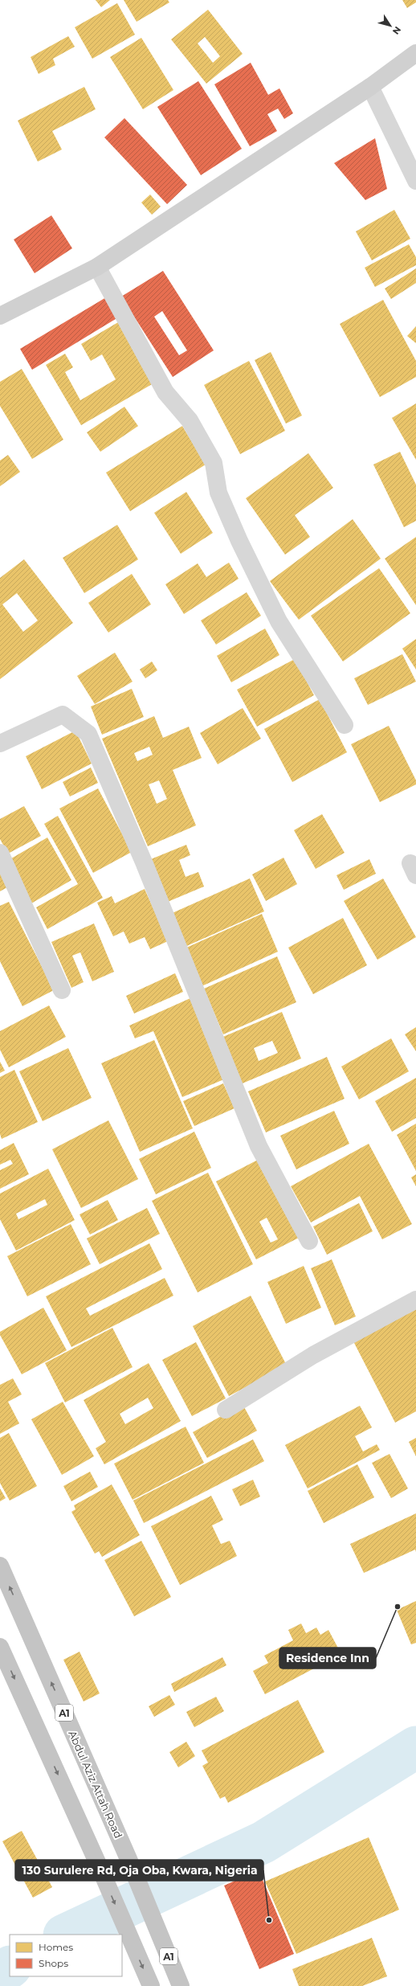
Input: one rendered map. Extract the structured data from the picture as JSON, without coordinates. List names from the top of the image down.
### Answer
{
  "streets": {
    "highway": ["A1", "Abdul Aziz Attah Road"]
  },
  "places": ["Residence Inn", "130 Surulere Rd, Oja Oba, Kwara, Nigeria"],
  "legend": ["Homes", "Shops"],
  "north": "bottom right"
}
